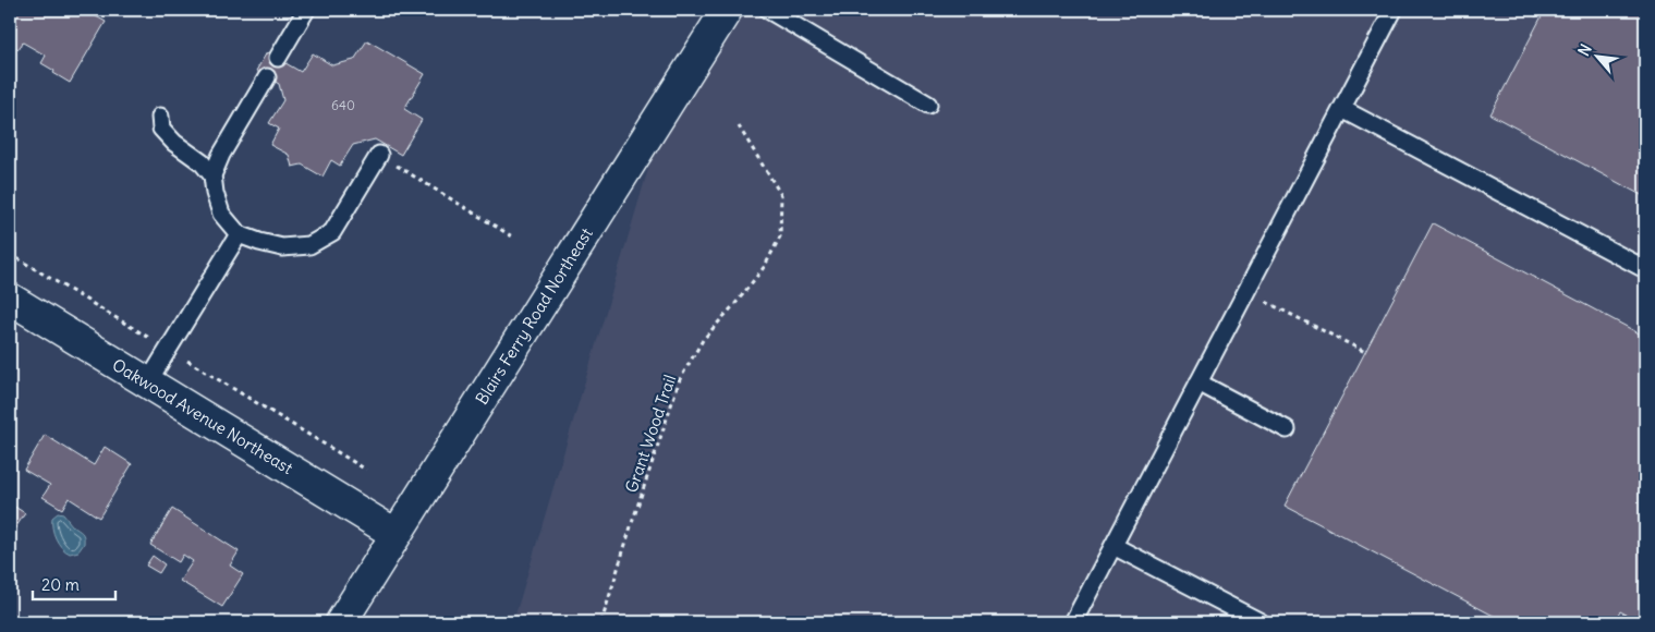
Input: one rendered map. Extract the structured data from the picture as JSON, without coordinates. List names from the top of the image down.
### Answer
{
  "streets": {
    "main road": ["Blairs Ferry Road Northeast", "Oakwood Avenue Northeast"],
    "path": ["Grant Wood Trail"]
  },
  "crossings": [
    ["Blairs Ferry Road Northeast", "Oakwood Avenue Northeast"]
  ],
  "house_numbers": ["640"],
  "scale_bar": "20 m",
  "north": "top left"
}
